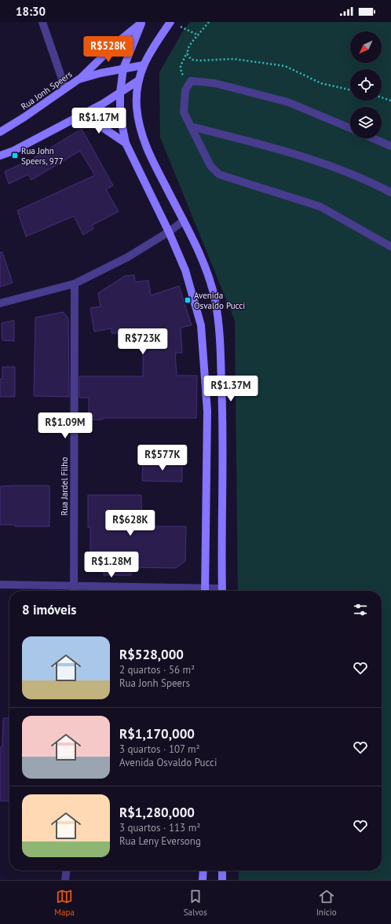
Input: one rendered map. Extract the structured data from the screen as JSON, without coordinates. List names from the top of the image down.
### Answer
{
  "streets": {
    "main road": ["Rua Jonh Speers"],
    "street": ["Rua Jardel Filho"]
  },
  "places": {
    "transit": ["Rua John Speers, 977", "Avenida Osvaldo Pucci"]
  },
  "north": "bottom left",
  "page": {
    "status": "18:30",
    "price": [
      "R$528K",
      "R$1.17M",
      "R$723K",
      "R$1.37M",
      "R$1.09M",
      "R$577K",
      "R$628K",
      "R$1.28M"
    ],
    "heading": "8 imóveis",
    "list": [
      {
        "name": "R$528,000",
        "note": "2 quartos · 56 m² · Rua Jonh Speers"
      },
      {
        "name": "R$1,170,000",
        "note": "3 quartos · 107 m² · Avenida Osvaldo Pucci"
      },
      {
        "name": "R$1,280,000",
        "note": "3 quartos · 113 m² · Rua Leny Eversong"
      }
    ],
    "tabs": ["Mapa", "Salvos", "Início"]
  }
}
